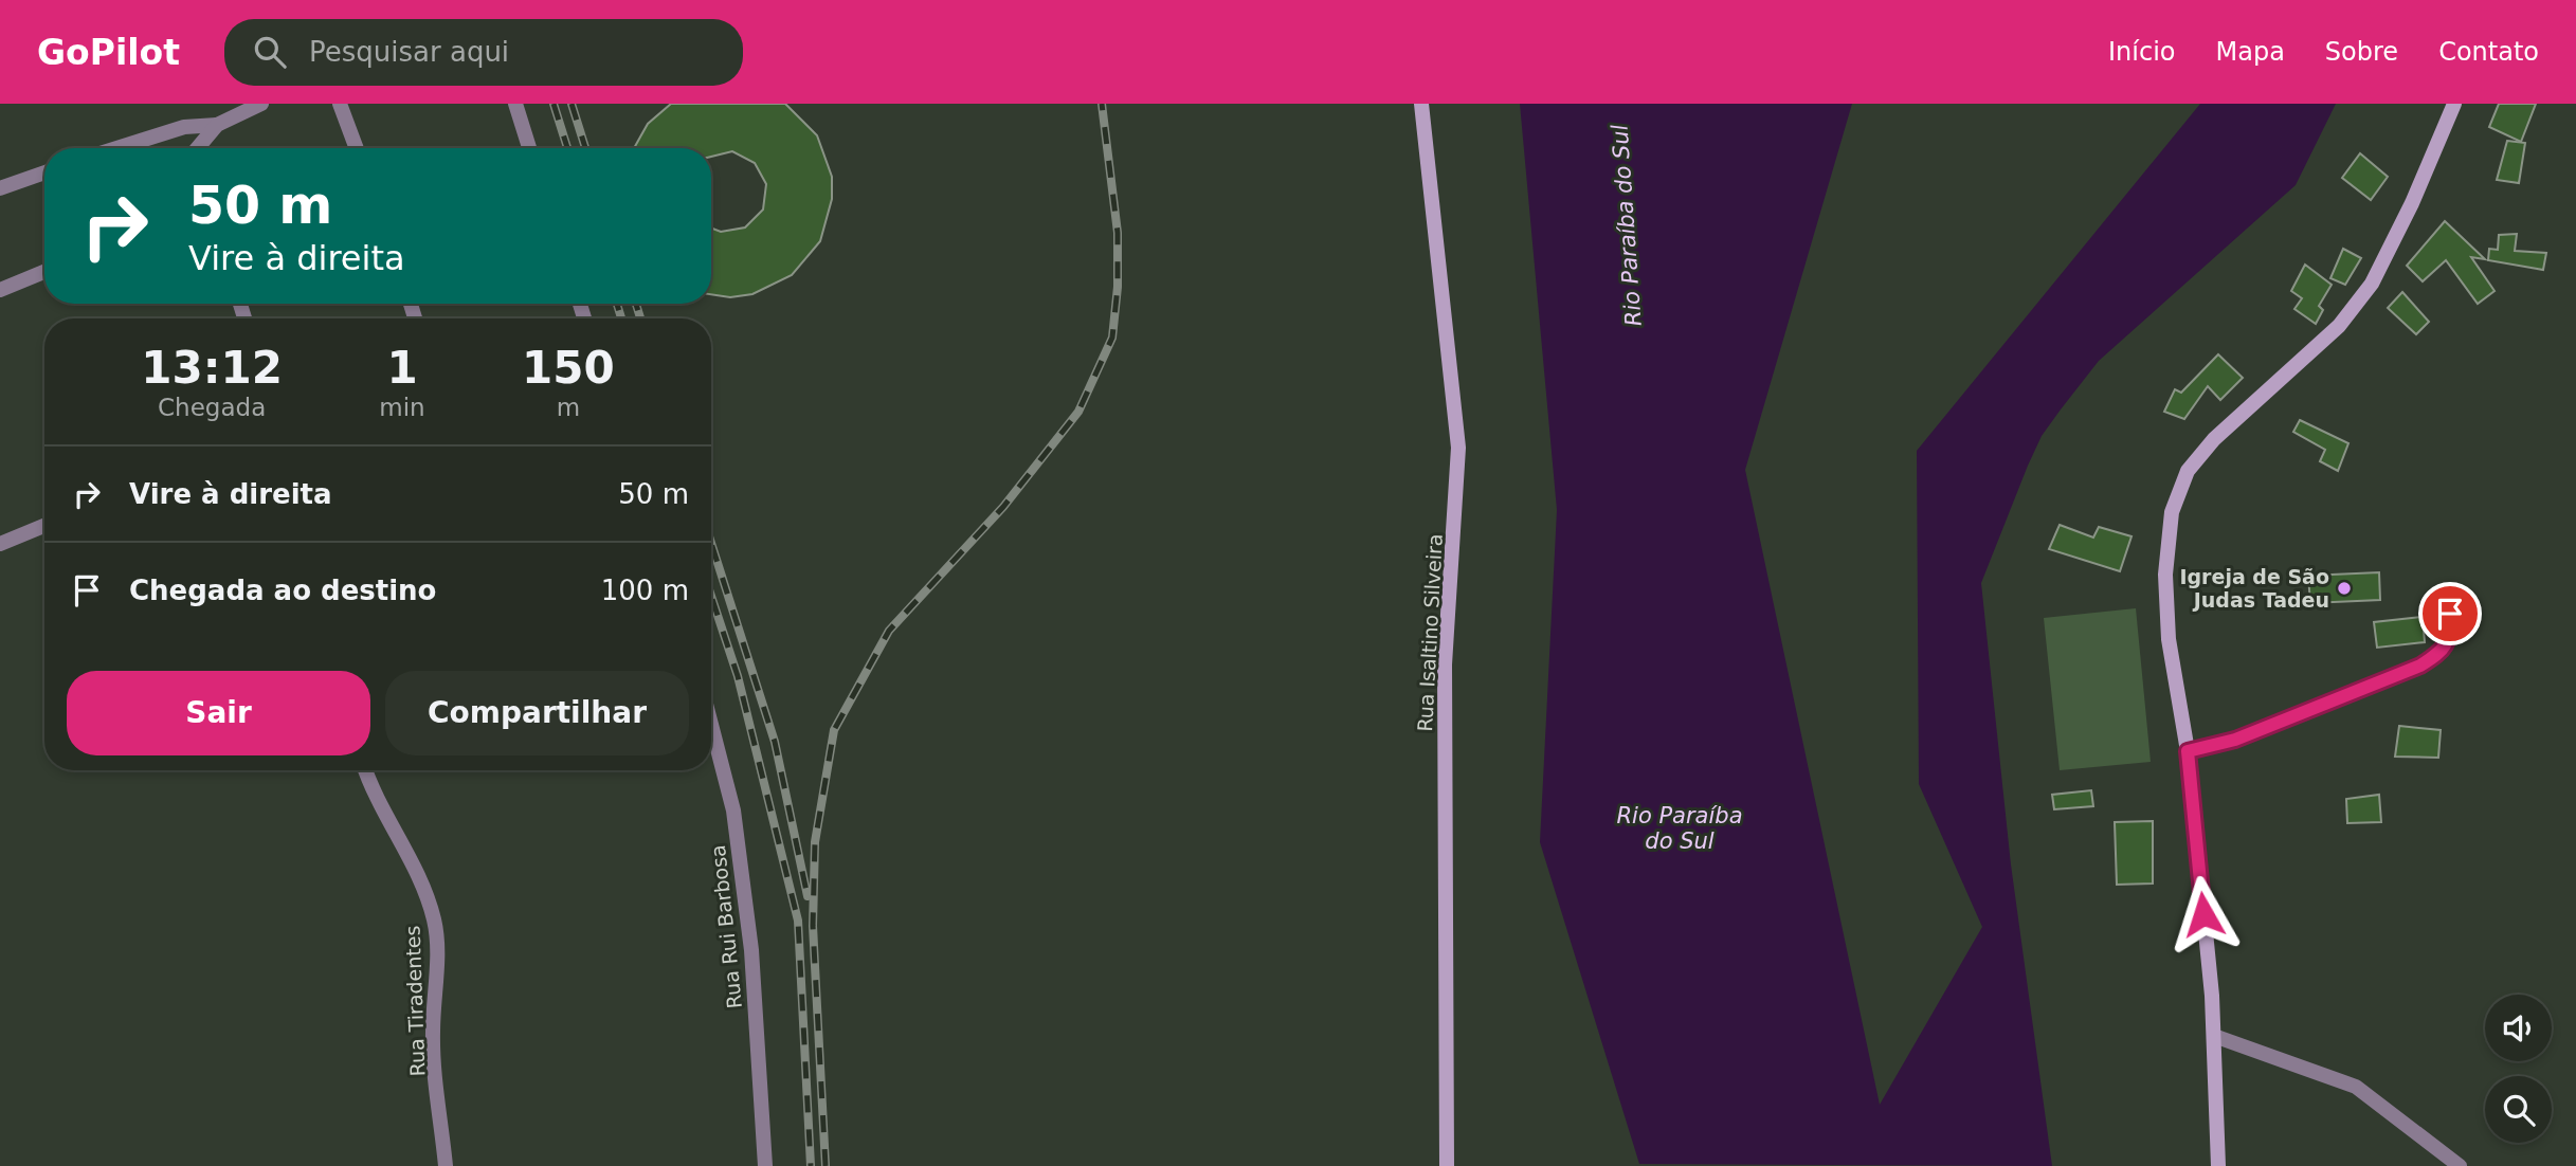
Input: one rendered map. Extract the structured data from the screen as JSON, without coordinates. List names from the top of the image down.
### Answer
{
  "streets": {
    "street": ["Rua Isaltino Silveira", "Rua Rui Barbosa", "Rua Tiradentes"]
  },
  "water": ["Rio Paraíba do Sul"],
  "places": ["Igreja de São Judas Tadeu"],
  "page": {
    "header": "GoPilot",
    "search": "Pesquisar aqui",
    "nav": [
      "Início",
      "Mapa",
      "Sobre",
      "Contato"
    ],
    "turn": ["50 m", "Vire à direita"],
    "eta": [
      "13:12",
      "Chegada",
      "1",
      "min",
      "150",
      "m"
    ],
    "list": [
      {
        "name": "Vire à direita",
        "value": "50 m"
      },
      {
        "name": "Chegada ao destino",
        "value": "100 m"
      }
    ],
    "buttons": ["Sair", "Compartilhar"]
  }
}
